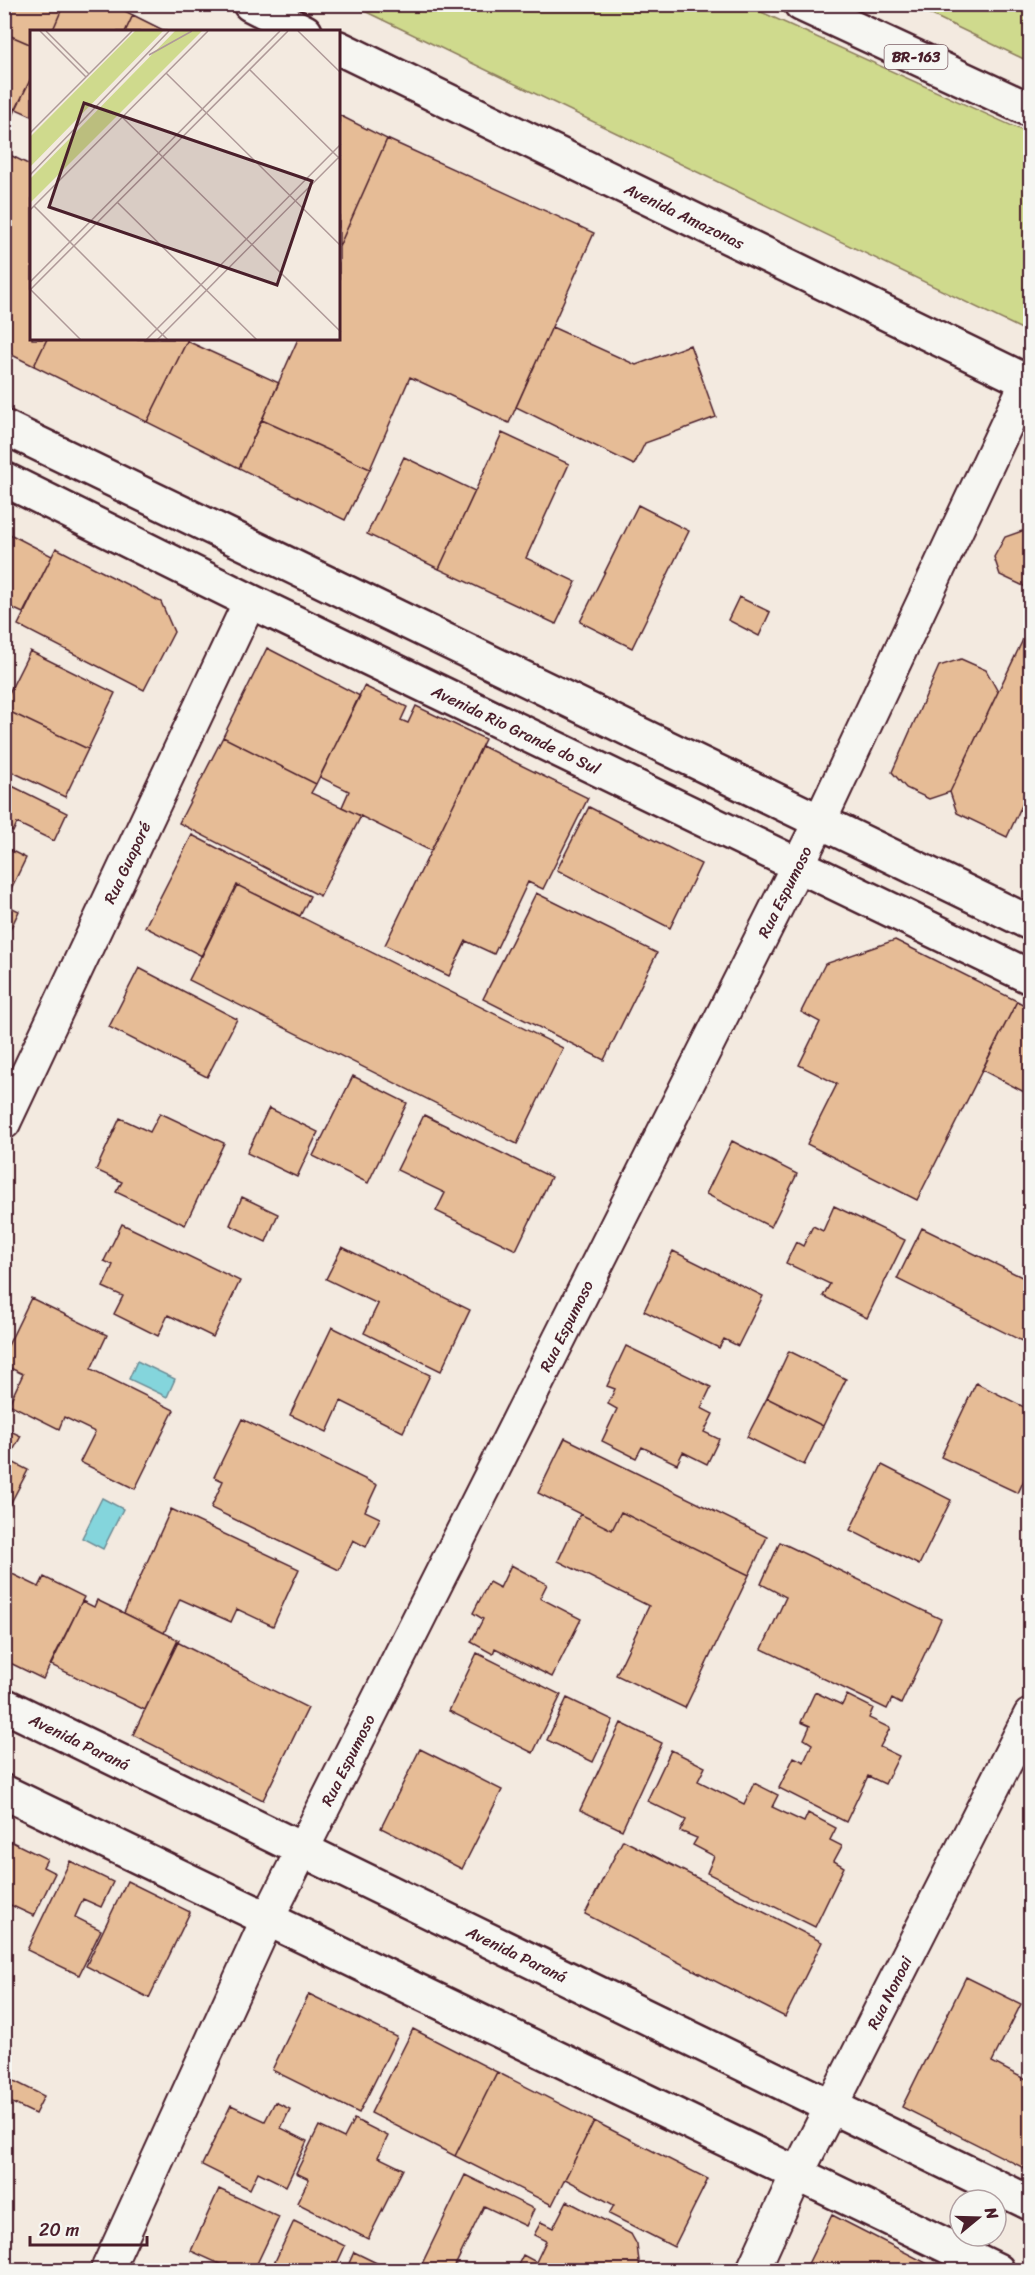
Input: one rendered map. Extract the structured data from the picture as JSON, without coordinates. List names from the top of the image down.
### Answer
{
  "streets": {
    "main road": [
      "BR-163",
      "Avenida Amazonas",
      "Avenida Rio Grande do Sul",
      "Avenida Paraná"
    ],
    "street": ["Rua Guaporé", "Rua Espumoso", "Rua Nonoai"]
  },
  "crossings": [
    ["Avenida Amazonas", "Rua Espumoso"],
    ["Avenida Rio Grande do Sul", "Rua Guaporé"],
    ["Avenida Rio Grande do Sul", "Rua Espumoso"],
    ["Rua Espumoso", "Avenida Paraná"],
    ["Avenida Paraná", "Rua Nonoai"]
  ],
  "scale_bar": "20 m",
  "north": "right"
}
